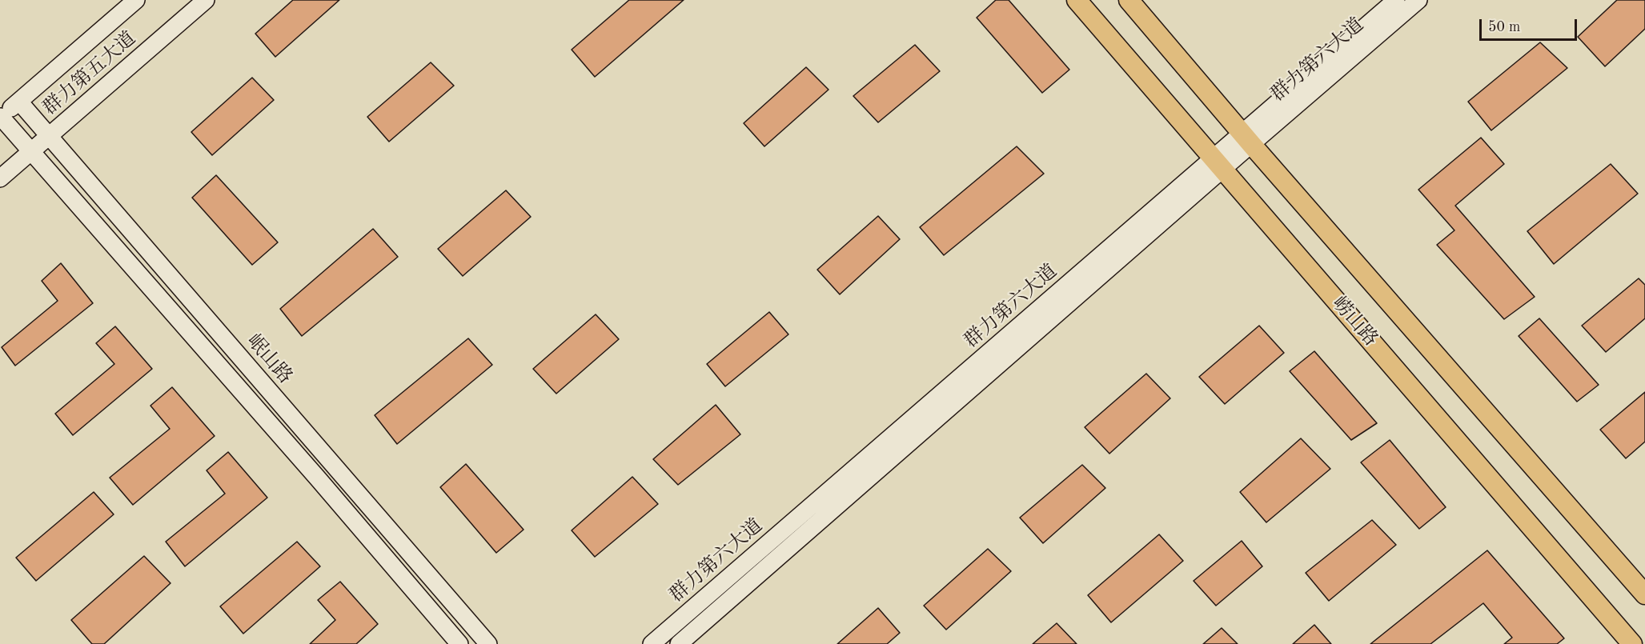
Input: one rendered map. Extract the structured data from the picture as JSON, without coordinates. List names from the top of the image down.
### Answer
{
  "streets": {
    "main road": [
      "群力第六大道",
      "群力第五大道",
      "崂山路",
      "岷山路"
    ]
  },
  "crossings": [
    ["群力第六大道", "崂山路"],
    ["群力第五大道", "岷山路"]
  ],
  "scale_bar": "50 m"
}
